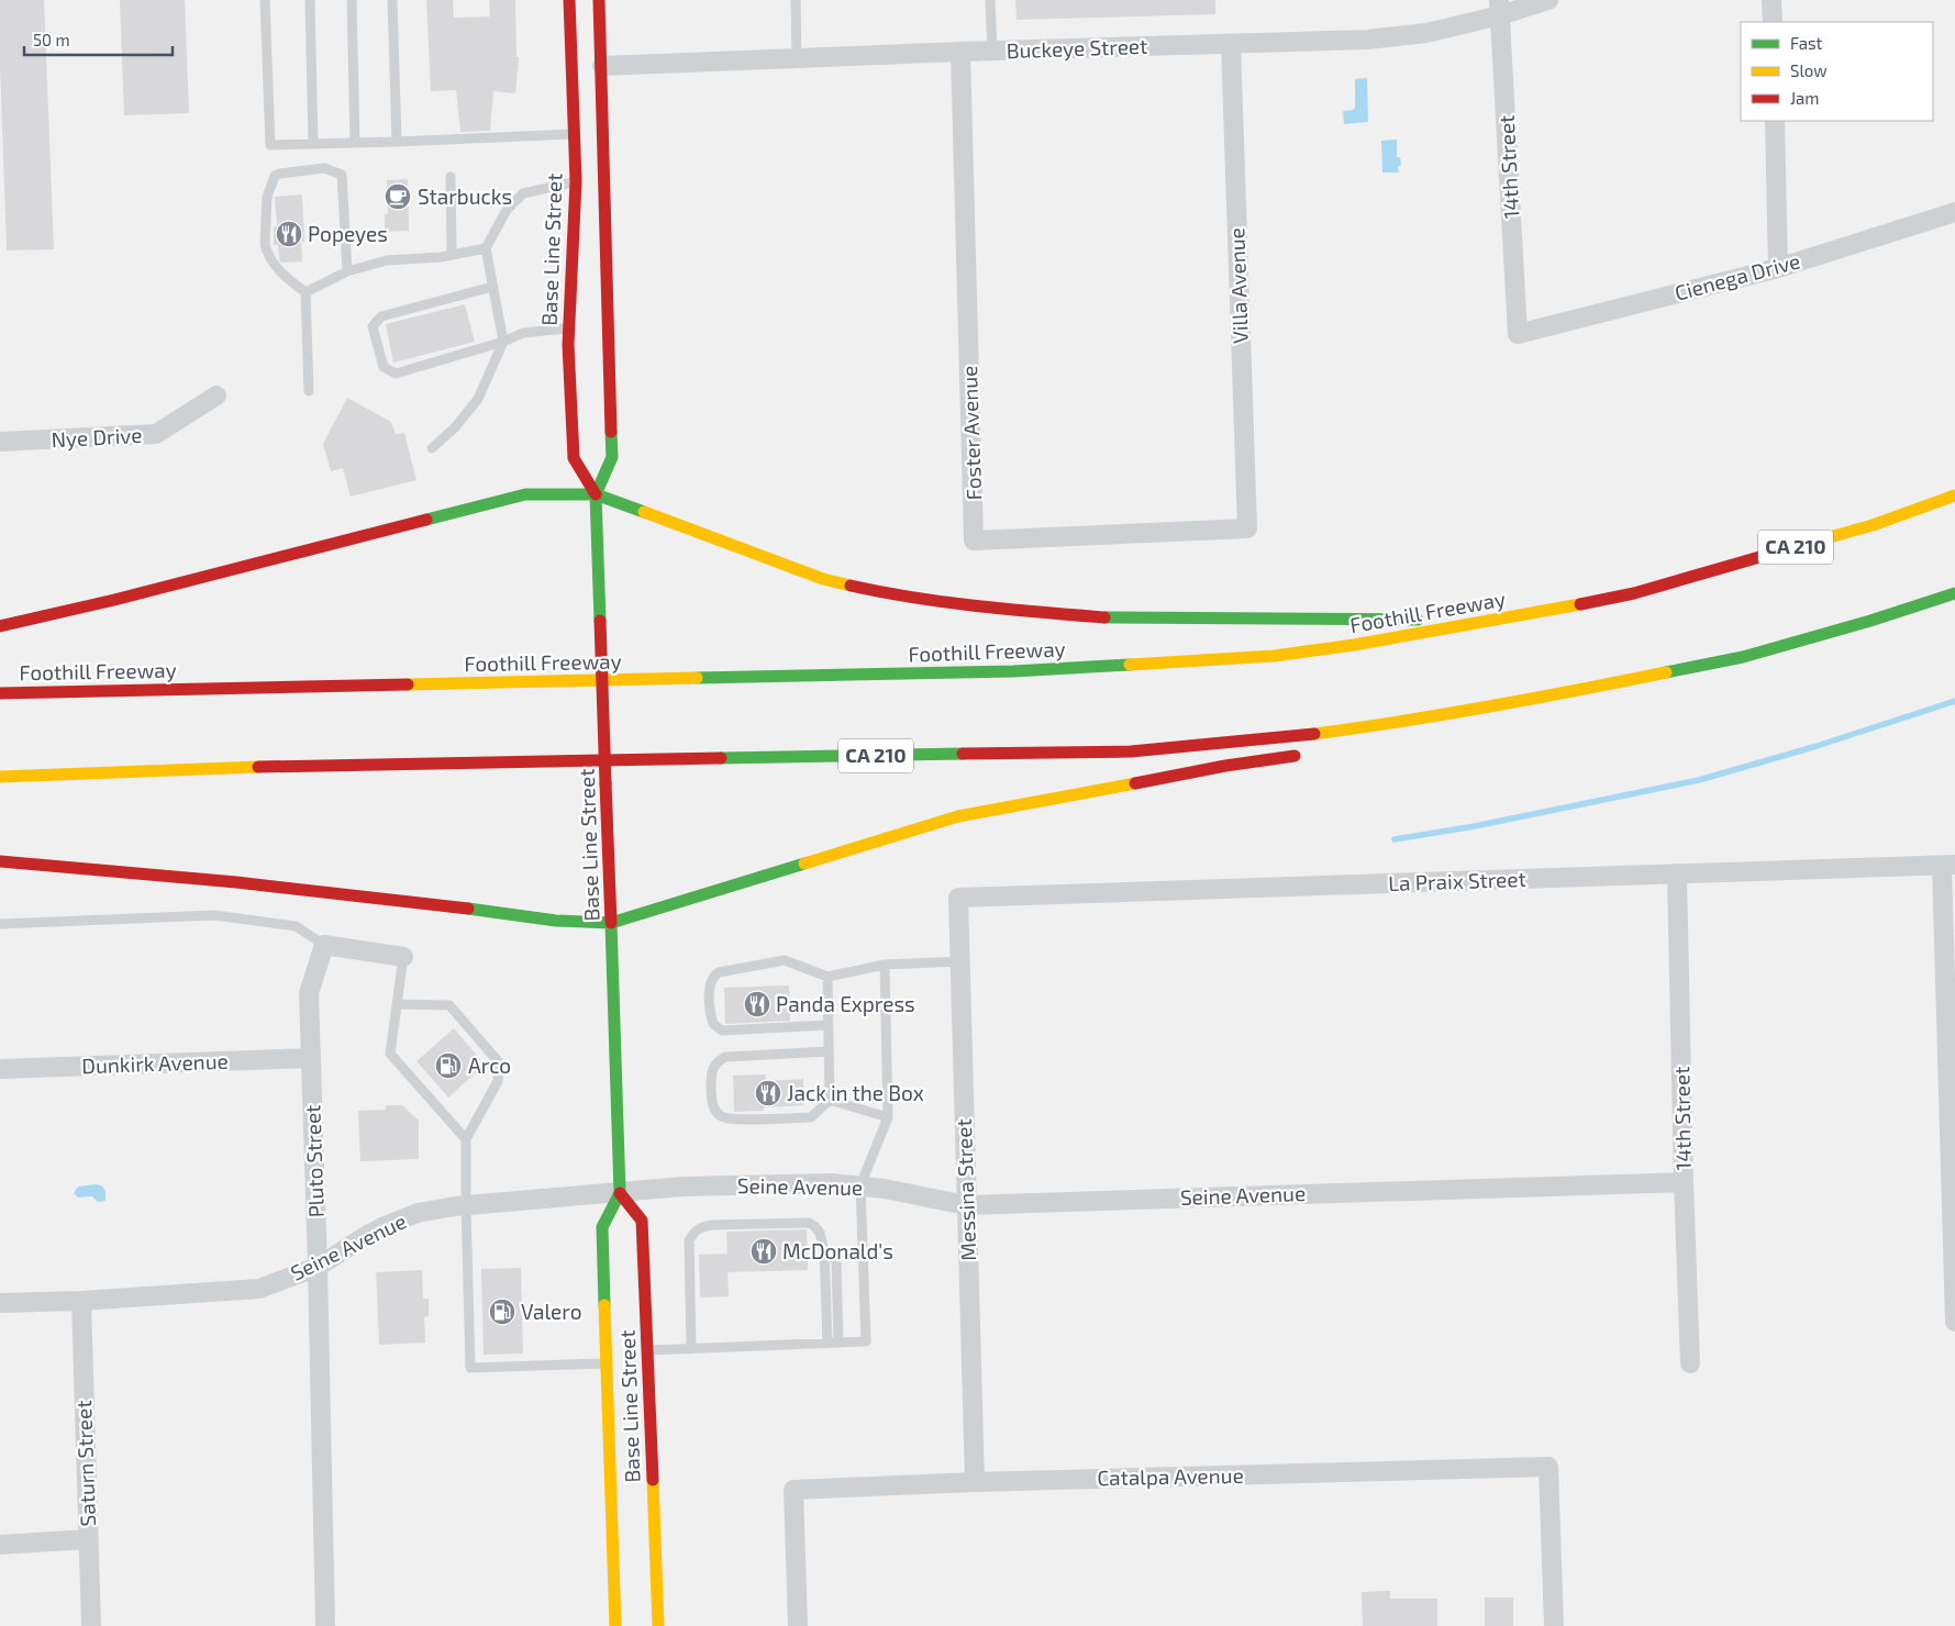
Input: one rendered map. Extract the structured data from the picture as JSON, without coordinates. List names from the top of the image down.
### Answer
{
  "streets": {
    "main road": ["Base Line Street", "CA 210", "Foothill Freeway"],
    "street": [
      "Buckeye Street",
      "14th Street",
      "Cienega Drive",
      "Villa Avenue",
      "Foster Avenue",
      "Nye Drive",
      "La Praix Street",
      "Dunkirk Avenue",
      "Pluto Street",
      "Seine Avenue",
      "Messina Street",
      "Saturn Street",
      "Catalpa Avenue"
    ]
  },
  "crossings": [
    ["Buckeye Street", "14th Street"],
    ["Buckeye Street", "Base Line Street"],
    ["Buckeye Street", "Villa Avenue"],
    ["Buckeye Street", "Foster Avenue"],
    ["14th Street", "Cienega Drive"],
    ["14th Street", "La Praix Street"],
    ["14th Street", "Seine Avenue"],
    ["Base Line Street", "Seine Avenue"],
    ["Villa Avenue", "Foster Avenue"],
    ["La Praix Street", "Messina Street"],
    ["Dunkirk Avenue", "Pluto Street"],
    ["Pluto Street", "Seine Avenue"],
    ["Seine Avenue", "Messina Street"],
    ["Seine Avenue", "Saturn Street"],
    ["Messina Street", "Catalpa Avenue"]
  ],
  "places": {
    "cafe": ["Starbucks"],
    "restaurant": [
      "Popeyes",
      "Panda Express",
      "Jack in the Box",
      "McDonald's"
    ],
    "fuel station": ["Arco", "Valero"]
  },
  "legend": ["Fast", "Slow", "Jam"],
  "scale_bar": "50 m"
}
